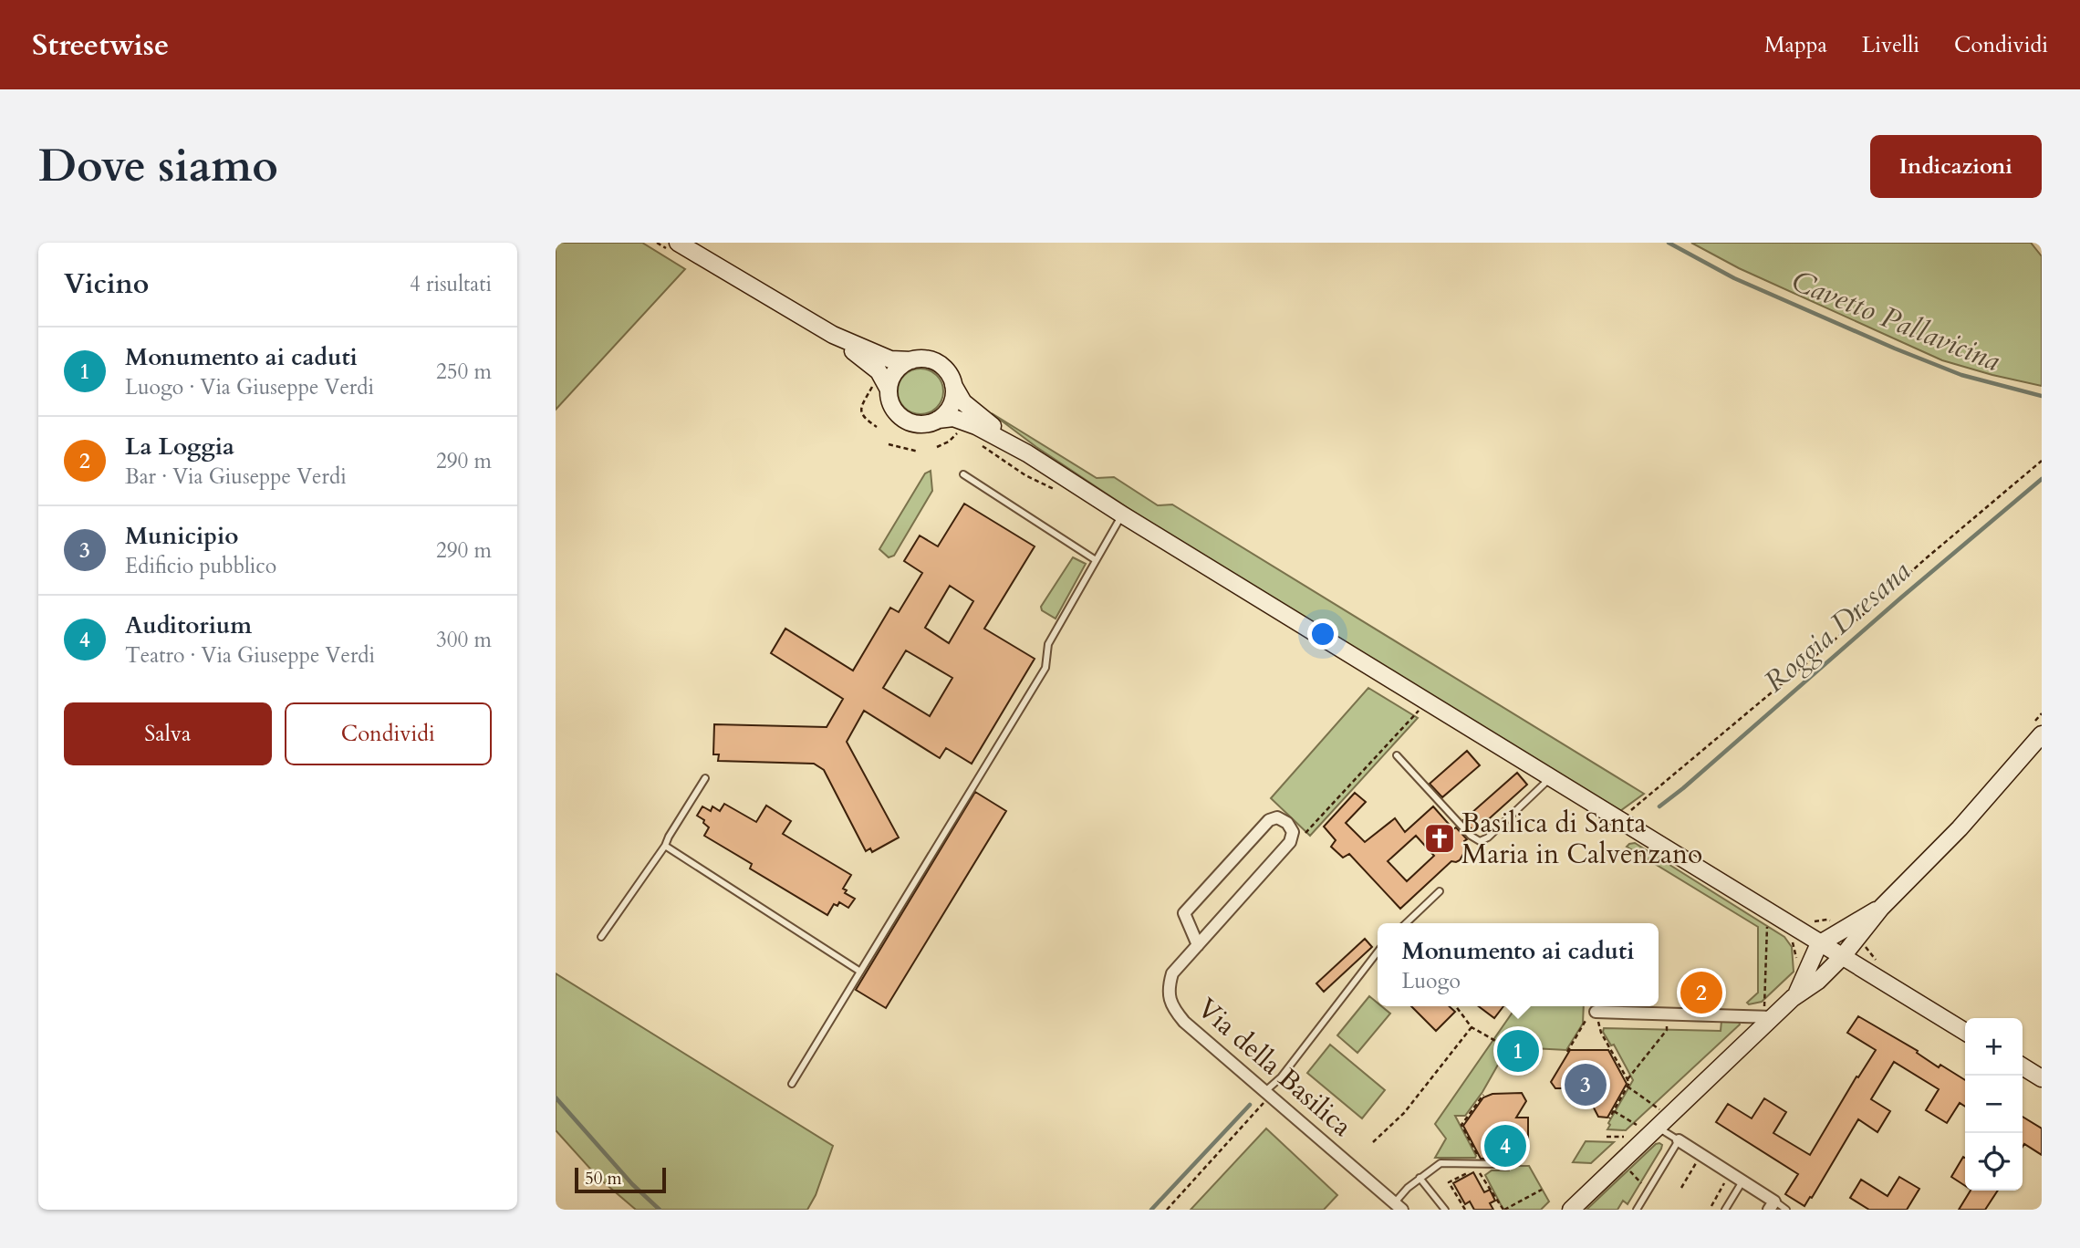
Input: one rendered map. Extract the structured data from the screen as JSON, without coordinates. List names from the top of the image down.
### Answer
{
  "streets": {
    "street": ["Via della Basilica"]
  },
  "water": ["Cavetto Pallavicina", "Roggia Dresana"],
  "places": {
    "church": ["Basilica di Santa Maria in Calvenzano"]
  },
  "scale_bar": "50 m",
  "page": {
    "header": "Streetwise",
    "nav": ["Mappa", "Livelli", "Condividi"],
    "buttons": [
      "Indicazioni",
      ["Salva", "Condividi"]
    ],
    "title": "Dove siamo",
    "heading": ["Vicino", "4 risultati"],
    "list": [
      {
        "mark": "1",
        "name": "Monumento ai caduti",
        "note": "Luogo · Via Giuseppe Verdi",
        "value": "250 m"
      },
      {
        "mark": "2",
        "name": "La Loggia",
        "note": "Bar · Via Giuseppe Verdi",
        "value": "290 m"
      },
      {
        "mark": "3",
        "name": "Municipio",
        "note": "Edificio pubblico",
        "value": "290 m"
      },
      {
        "mark": "4",
        "name": "Auditorium",
        "note": "Teatro · Via Giuseppe Verdi",
        "value": "300 m"
      }
    ],
    "popup": ["Monumento ai caduti", "Luogo"],
    "pins": [
      "2",
      "1",
      "3",
      "4"
    ],
    "map_buttons": ["+", "−"],
    "scale": "50 m"
  }
}
